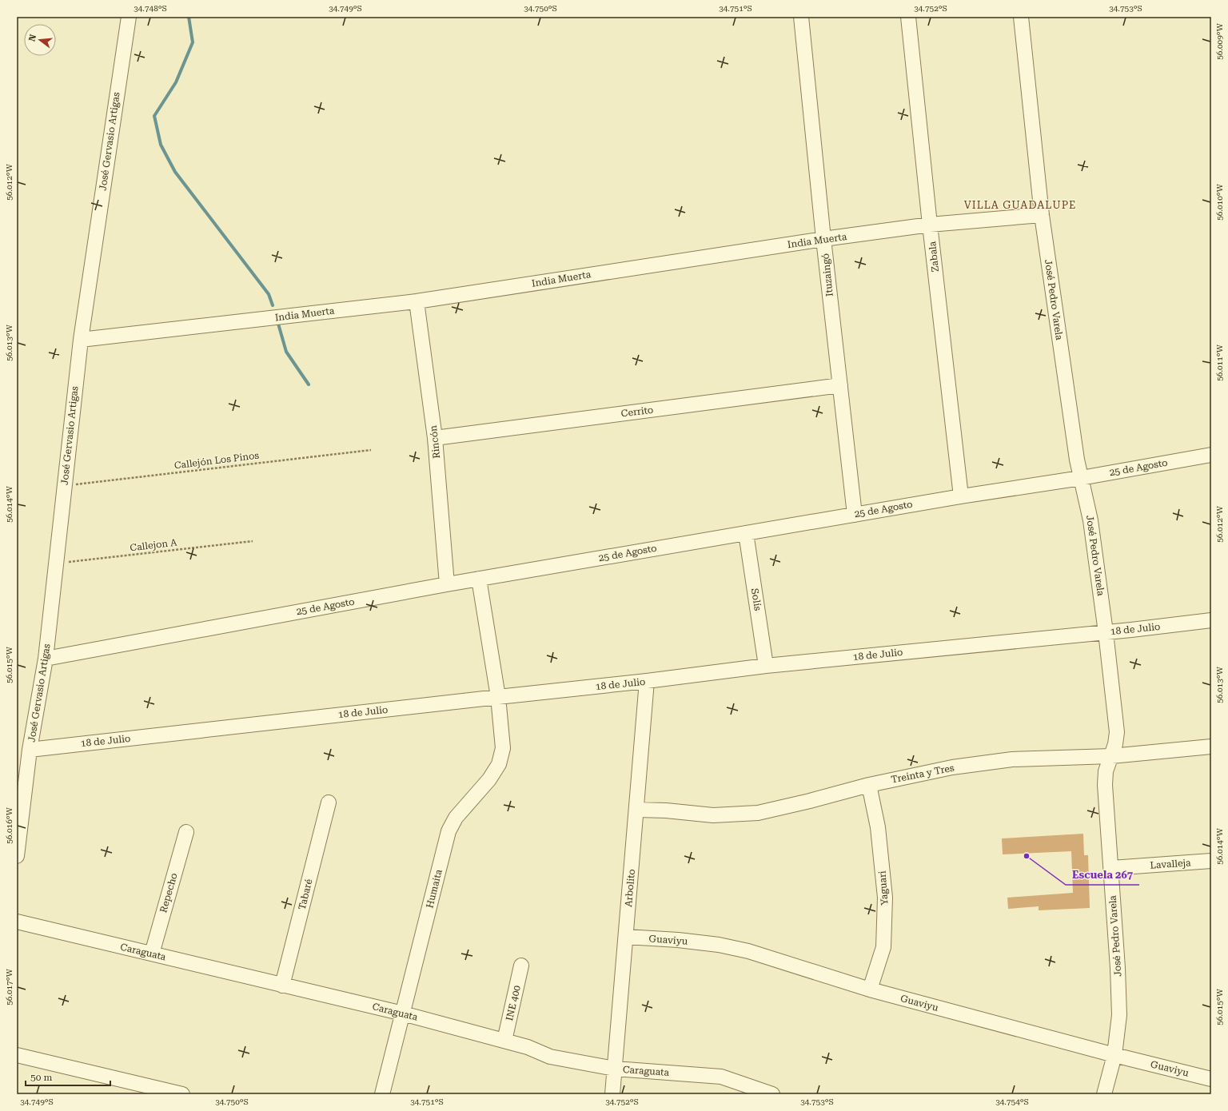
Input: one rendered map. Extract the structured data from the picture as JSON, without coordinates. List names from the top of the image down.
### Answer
{
  "streets": {
    "street": [
      "José Gervasio Artigas",
      "India Muerta",
      "Zabala",
      "Ituzaingó",
      "José Pedro Varela",
      "Cerrito",
      "Rincón",
      "25 de Agosto",
      "Solís",
      "18 de Julio",
      "Treinta y Tres",
      "Lavalleja",
      "Arbolito",
      "Yaguari",
      "Humaita",
      "Repecho",
      "Tabaré",
      "Guaviyu",
      "Caraguata",
      "INE 400"
    ],
    "path": ["Callejón Los Pinos", "Callejon A"]
  },
  "crossings": [
    ["José Gervasio Artigas", "India Muerta"],
    ["José Gervasio Artigas", "Callejón Los Pinos"],
    ["José Gervasio Artigas", "25 de Agosto"],
    ["José Gervasio Artigas", "Callejon A"],
    ["José Gervasio Artigas", "18 de Julio"],
    ["India Muerta", "Zabala"],
    ["India Muerta", "Ituzaingó"],
    ["India Muerta", "José Pedro Varela"],
    ["India Muerta", "Rincón"],
    ["Zabala", "25 de Agosto"],
    ["Ituzaingó", "Cerrito"],
    ["Ituzaingó", "25 de Agosto"],
    ["José Pedro Varela", "25 de Agosto"],
    ["José Pedro Varela", "18 de Julio"],
    ["José Pedro Varela", "Treinta y Tres"],
    ["José Pedro Varela", "Lavalleja"],
    ["José Pedro Varela", "Guaviyu"],
    ["Cerrito", "Rincón"],
    ["Rincón", "25 de Agosto"],
    ["25 de Agosto", "Solís"],
    ["Solís", "18 de Julio"],
    ["18 de Julio", "Arbolito"],
    ["18 de Julio", "Humaita"],
    ["Treinta y Tres", "Arbolito"],
    ["Treinta y Tres", "Yaguari"],
    ["Arbolito", "Guaviyu"],
    ["Arbolito", "Caraguata"],
    ["Yaguari", "Guaviyu"],
    ["Humaita", "Caraguata"],
    ["Repecho", "Caraguata"],
    ["Tabaré", "Caraguata"],
    ["Caraguata", "INE 400"]
  ],
  "districts": ["VILLA GUADALUPE"],
  "places": ["Escuela 267"],
  "scale_bar": "50 m",
  "north": "left",
  "coordinates": [
    "34.748°S",
    "34.749°S",
    "34.750°S",
    "34.751°S",
    "34.752°S",
    "34.753°S",
    "56.009°W",
    "56.012°W",
    "56.010°W",
    "56.013°W",
    "56.011°W",
    "56.014°W",
    "56.015°W",
    "56.016°W",
    "56.017°W",
    "34.754°S"
  ]
}
